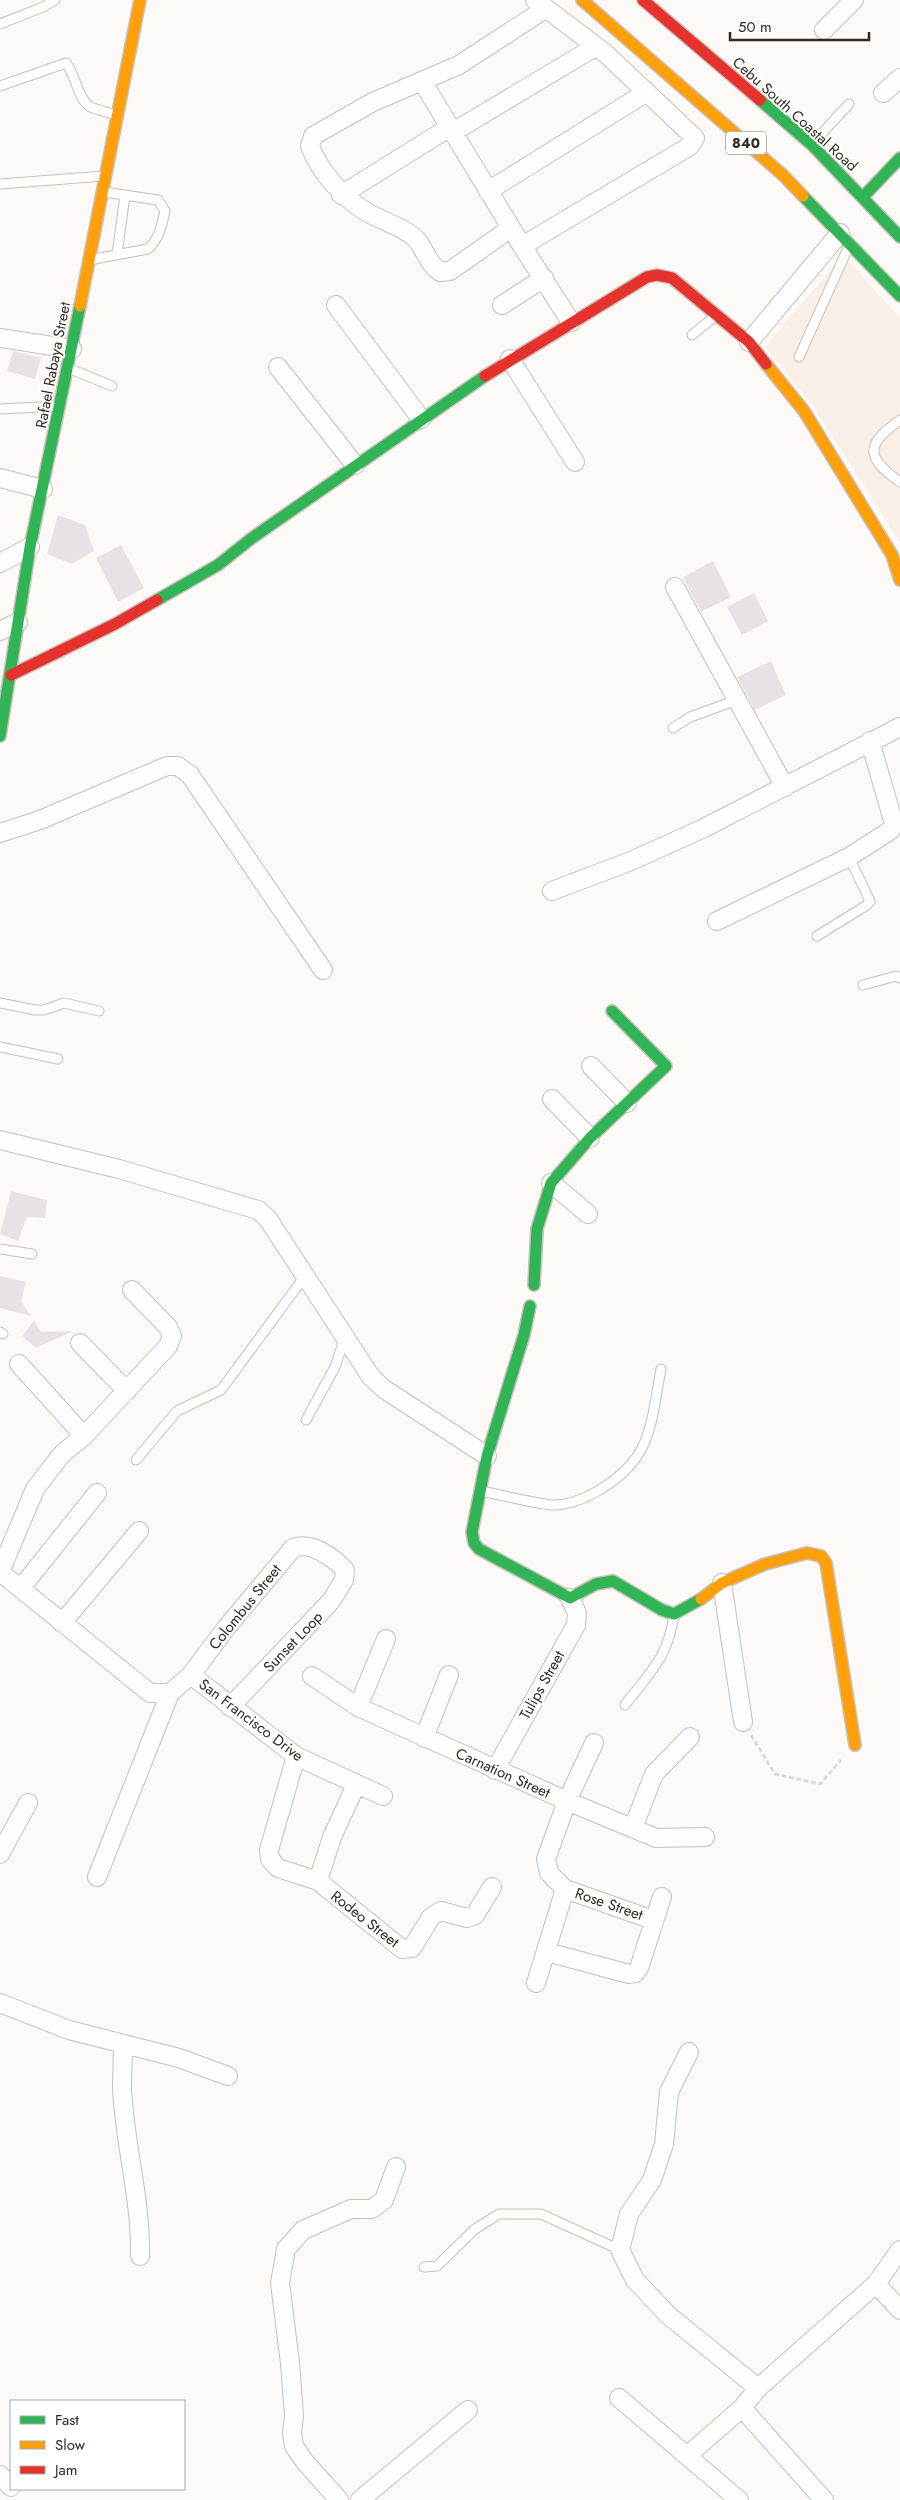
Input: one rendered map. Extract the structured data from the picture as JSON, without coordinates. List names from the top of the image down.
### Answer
{
  "streets": {
    "main road": ["Cebu South Coastal Road", "840", "Rafael Rabaya Street"],
    "street": [
      "Colombus Street",
      "Sunset Loop",
      "Tulips Street",
      "San Francisco Drive",
      "Carnation Street",
      "Rose Street",
      "Rodeo Street"
    ]
  },
  "crossings": [
    ["Colombus Street", "Sunset Loop"],
    ["Colombus Street", "San Francisco Drive"],
    ["Sunset Loop", "San Francisco Drive"],
    ["Tulips Street", "Carnation Street"],
    ["San Francisco Drive", "Rodeo Street"]
  ],
  "legend": ["Fast", "Slow", "Jam"],
  "scale_bar": "50 m"
}
